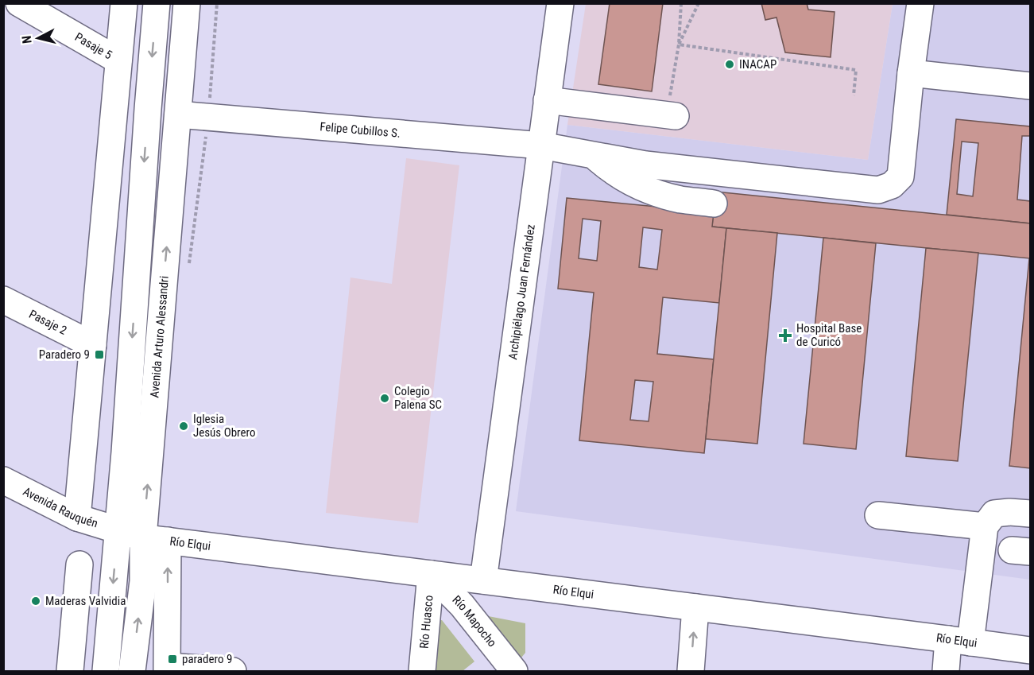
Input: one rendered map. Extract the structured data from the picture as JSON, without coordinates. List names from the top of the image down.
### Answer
{
  "streets": {
    "street": [
      "Pasaje 5",
      "Felipe Cubillos S.",
      "Archipiélago Juan Fernández",
      "Pasaje 2",
      "Avenida Arturo Alessandri",
      "Avenida Rauquén",
      "Río Elqui",
      "Río Mapocho",
      "Río Huasco"
    ]
  },
  "crossings": [
    ["Felipe Cubillos S.", "Archipiélago Juan Fernández"],
    ["Felipe Cubillos S.", "Avenida Arturo Alessandri"],
    ["Archipiélago Juan Fernández", "Río Elqui"],
    ["Avenida Arturo Alessandri", "Río Elqui"],
    ["Avenida Rauquén", "Río Elqui"],
    ["Río Elqui", "Río Mapocho"],
    ["Río Elqui", "Río Huasco"],
    ["Río Mapocho", "Río Huasco"]
  ],
  "places": {
    "other": [
      "INACAP",
      "Colegio Palena SC",
      "Iglesia Jesús Obrero",
      "Maderas Valvidia"
    ],
    "health": ["Hospital Base de Curicó"],
    "transit": ["Paradero 9", "paradero 9"]
  },
  "north": "left"
}
